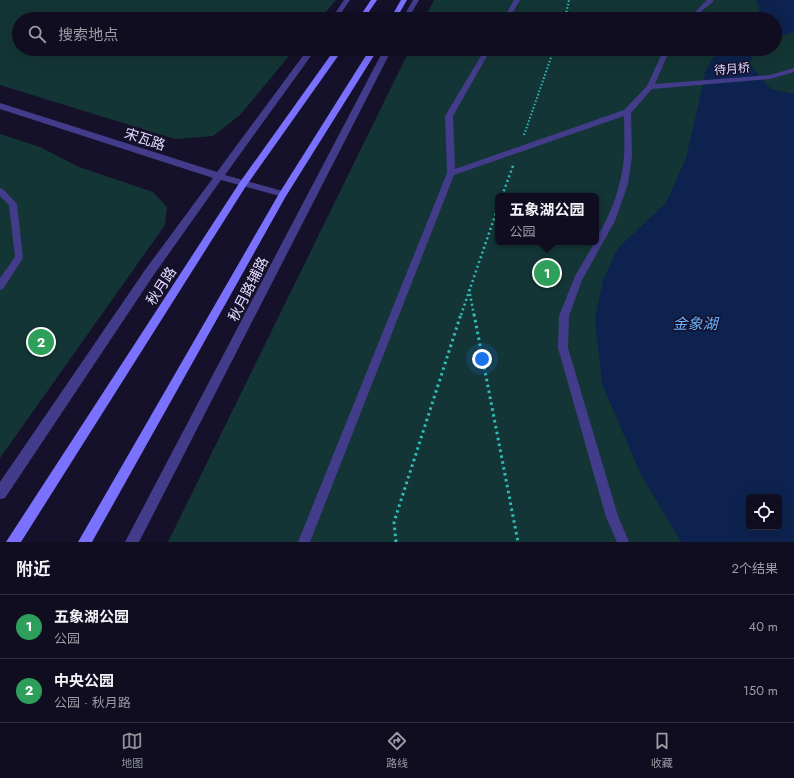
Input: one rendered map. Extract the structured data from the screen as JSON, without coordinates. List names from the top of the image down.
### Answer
{
  "streets": {
    "main road": ["秋月路"],
    "street": ["宋瓦路", "秋月路辅路"],
    "lane": ["待月桥"]
  },
  "crossings": [
    ["宋瓦路", "秋月路"]
  ],
  "water": ["金象湖"],
  "page": {
    "search": "搜索地点",
    "popup": ["五象湖公园", "公园"],
    "pins": ["1", "2"],
    "heading": ["附近", "2个结果"],
    "list": [
      {
        "mark": "1",
        "name": "五象湖公园",
        "note": "公园",
        "value": "40 m"
      },
      {
        "mark": "2",
        "name": "中央公园",
        "note": "公园 · 秋月路",
        "value": "150 m"
      }
    ],
    "nav": ["地图", "路线", "收藏"]
  }
}
